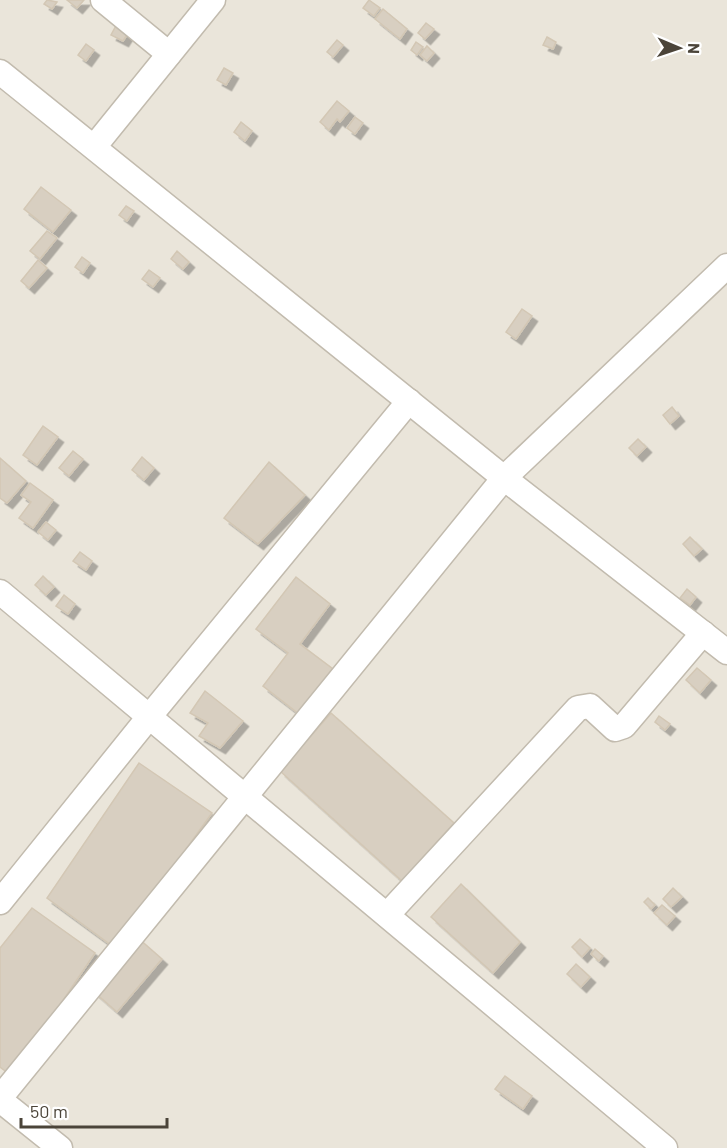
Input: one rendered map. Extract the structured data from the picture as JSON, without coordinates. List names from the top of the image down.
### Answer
{
  "scale_bar": "50 m",
  "north": "right"
}
